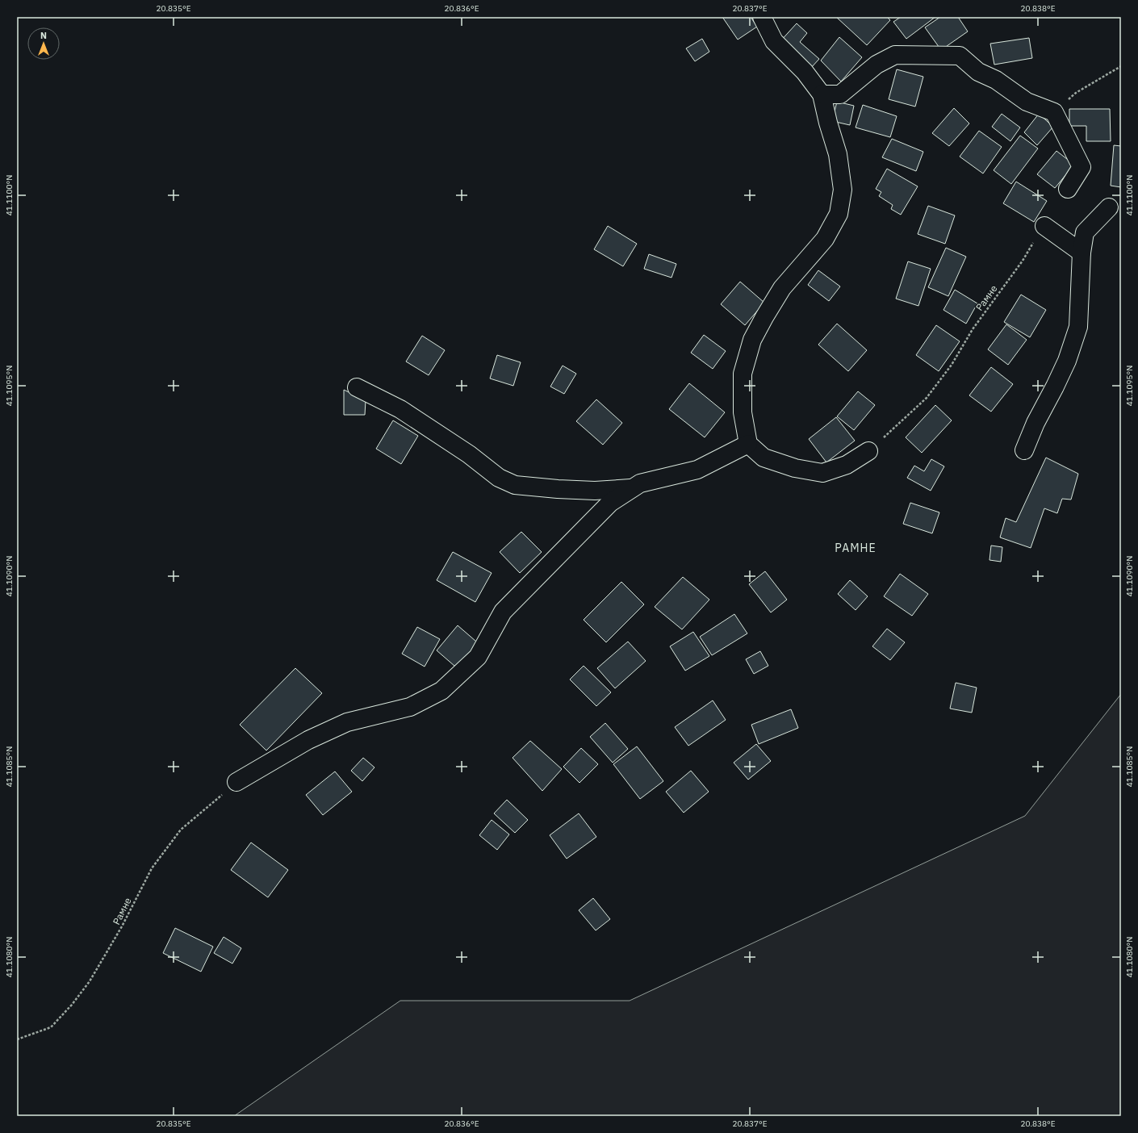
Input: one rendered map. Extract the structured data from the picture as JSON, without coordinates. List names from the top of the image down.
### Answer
{
  "streets": {
    "path": ["Рамне"]
  },
  "districts": ["РАМНЕ"],
  "north": "top",
  "coordinates": [
    "20.835°E",
    "20.836°E",
    "20.837°E",
    "20.838°E",
    "41.1100°N",
    "41.1095°N",
    "41.1090°N",
    "41.1085°N",
    "41.1080°N"
  ]
}
